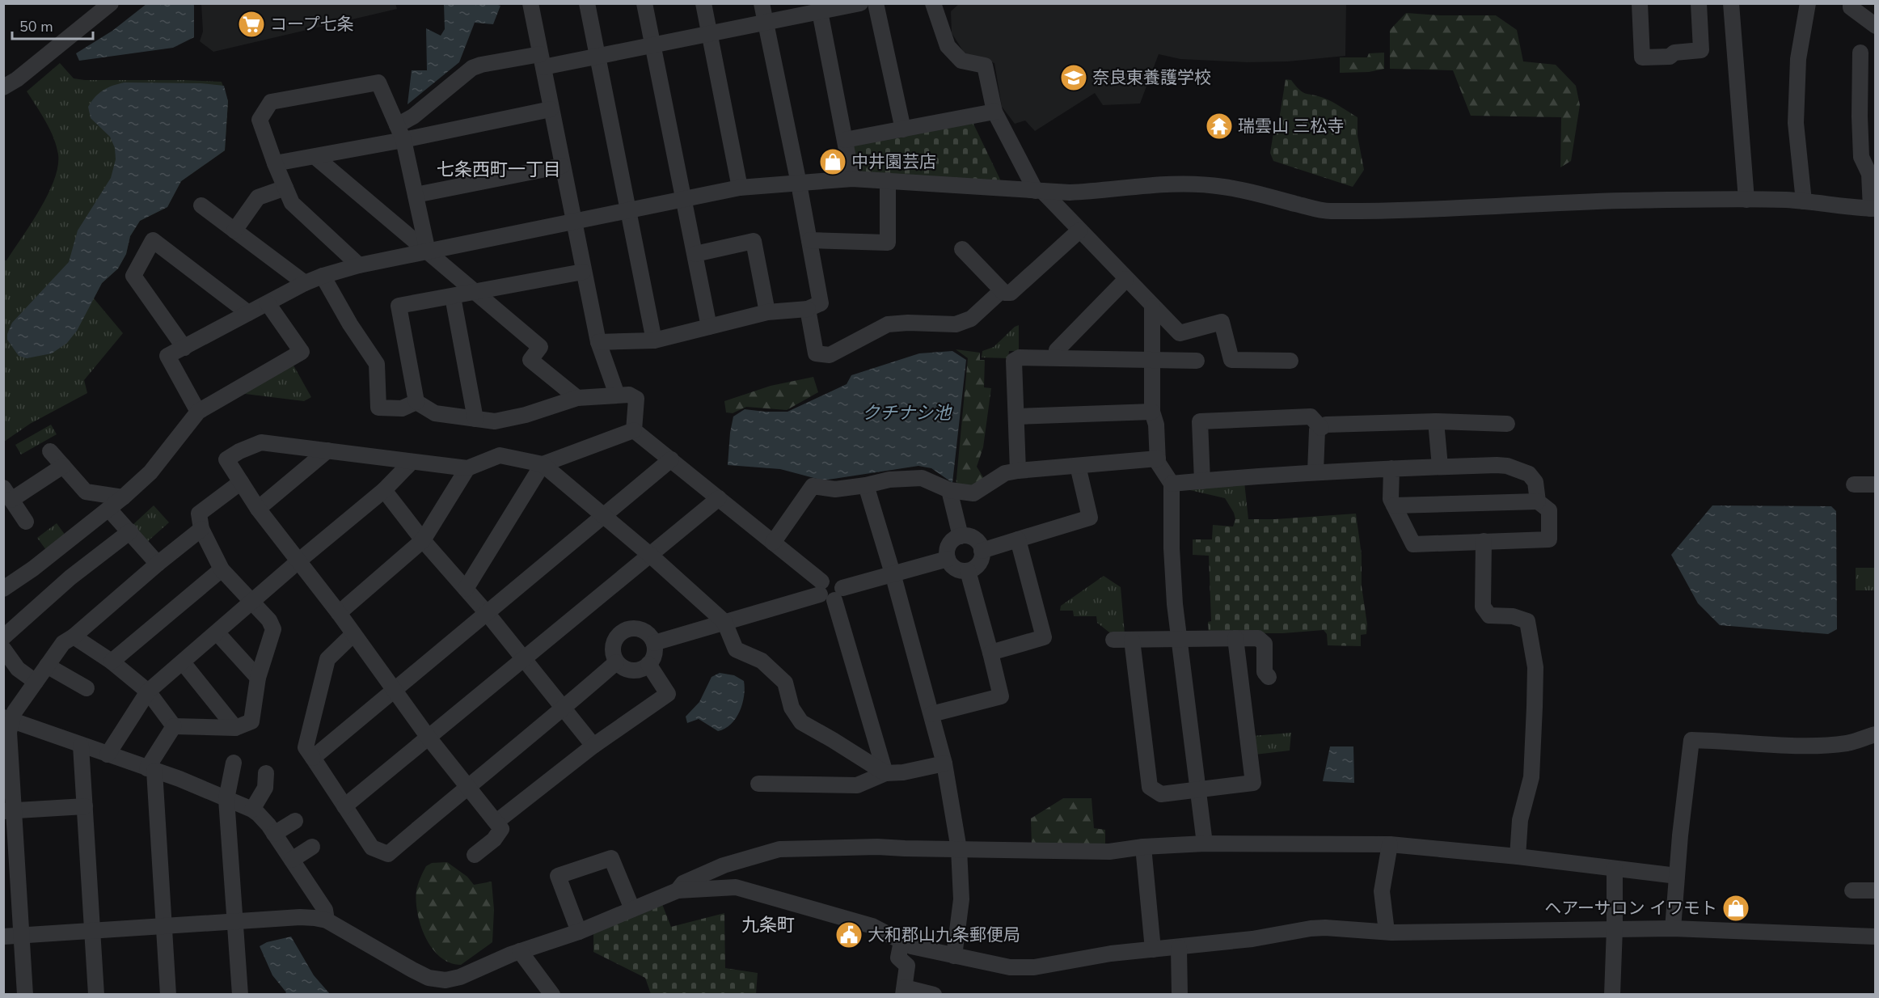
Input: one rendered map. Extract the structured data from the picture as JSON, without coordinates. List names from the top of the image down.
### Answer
{
  "districts": ["七条西町一丁目", "九条町"],
  "water": ["クチナシ池"],
  "places": {
    "supermarket": ["コープ七条"],
    "school or university": ["奈良東養護学校"],
    "temple": ["瑞雲山 三松寺"],
    "shop": ["中井園芸店", "ヘアーサロン イワモト"],
    "public building": ["大和郡山九条郵便局"]
  },
  "scale_bar": "50 m"
}
